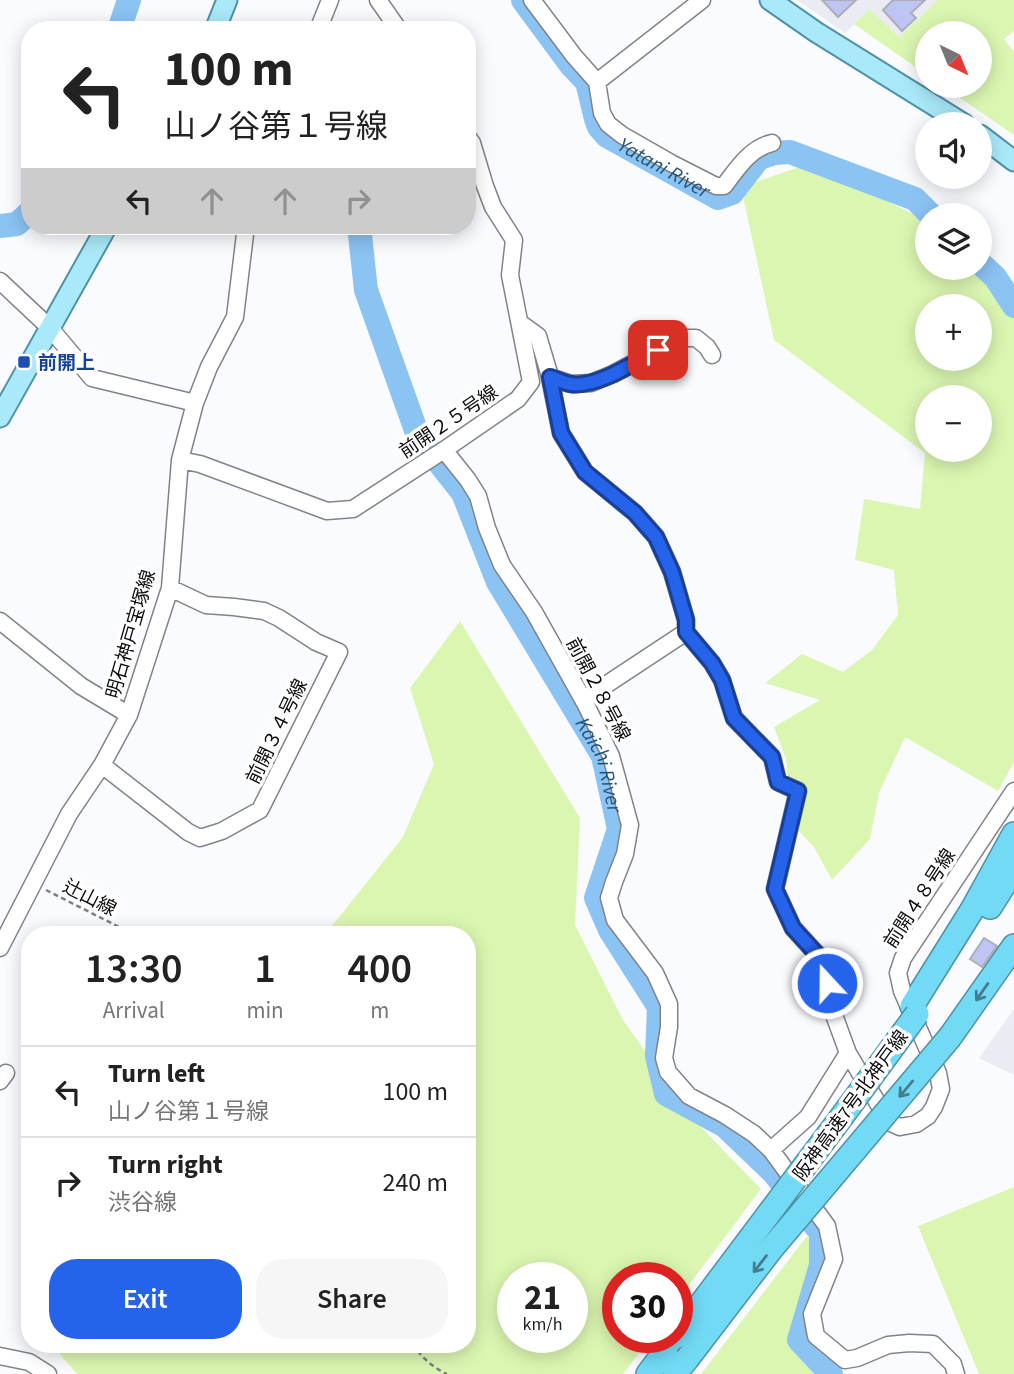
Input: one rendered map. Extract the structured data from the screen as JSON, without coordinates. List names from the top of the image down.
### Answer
{
  "streets": {
    "highway": ["阪神高速7号北神戸線"],
    "street": [
      "前開２５号線",
      "明石神戸宝塚線",
      "前開２８号線",
      "前開３４号線",
      "前開４８号線"
    ],
    "path": ["辻山線"]
  },
  "crossings": [
    ["前開２５号線", "明石神戸宝塚線"],
    ["前開２５号線", "前開２８号線"],
    ["明石神戸宝塚線", "前開３４号線"],
    ["明石神戸宝塚線", "辻山線"]
  ],
  "water": ["Yatani River", "Kaichi River"],
  "places": {
    "transit": ["前開上"]
  },
  "north": "bottom right",
  "page": {
    "map_buttons": ["+", "−"],
    "turn": ["100 m", "山ノ谷第１号線"],
    "eta": [
      "13:30",
      "Arrival",
      "1",
      "min",
      "400",
      "m"
    ],
    "list": [
      {
        "name": "Turn left",
        "note": "山ノ谷第１号線",
        "value": "100 m"
      },
      {
        "name": "Turn right",
        "note": "渋谷線",
        "value": "240 m"
      }
    ],
    "buttons": ["Exit", "Share"],
    "speed": "21 km/h",
    "limit": "30"
  }
}
